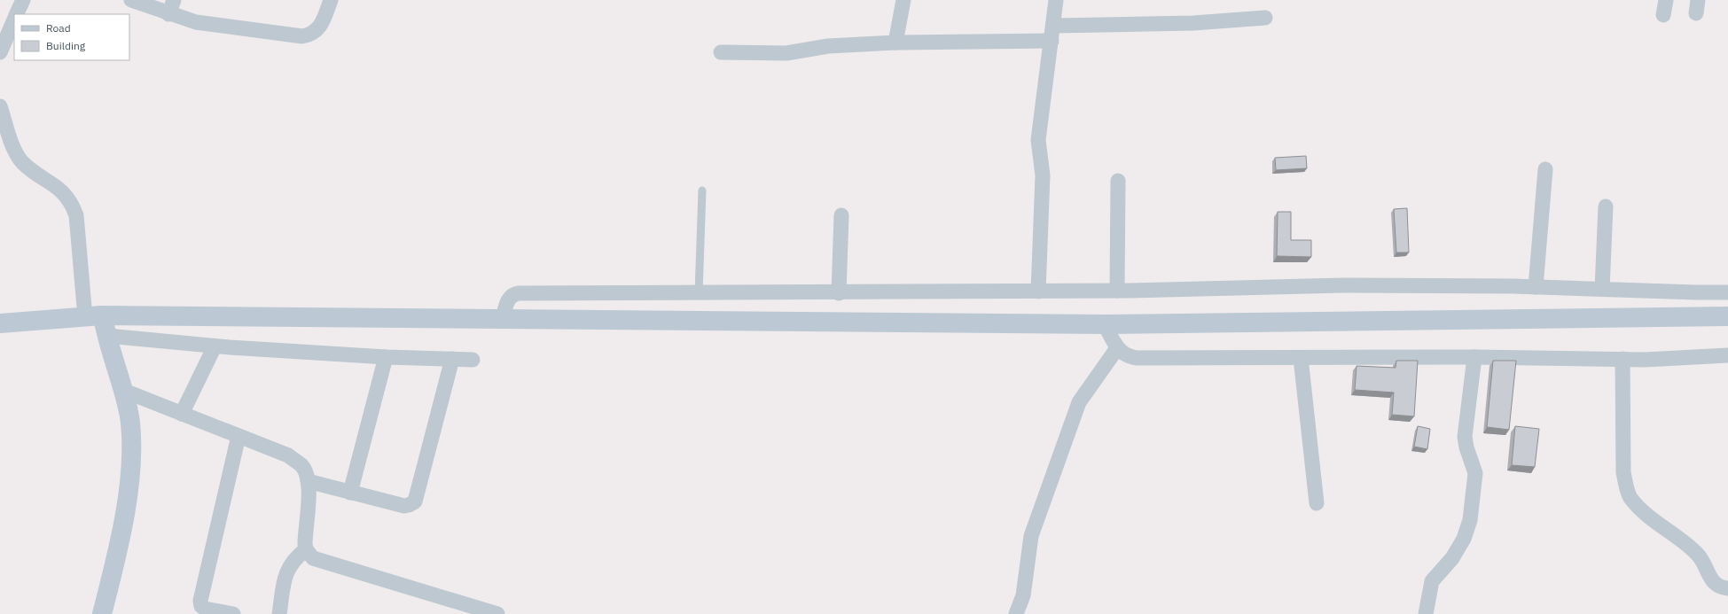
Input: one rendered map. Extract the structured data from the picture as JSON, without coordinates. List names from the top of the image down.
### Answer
{
  "legend": ["Road", "Building"]
}
